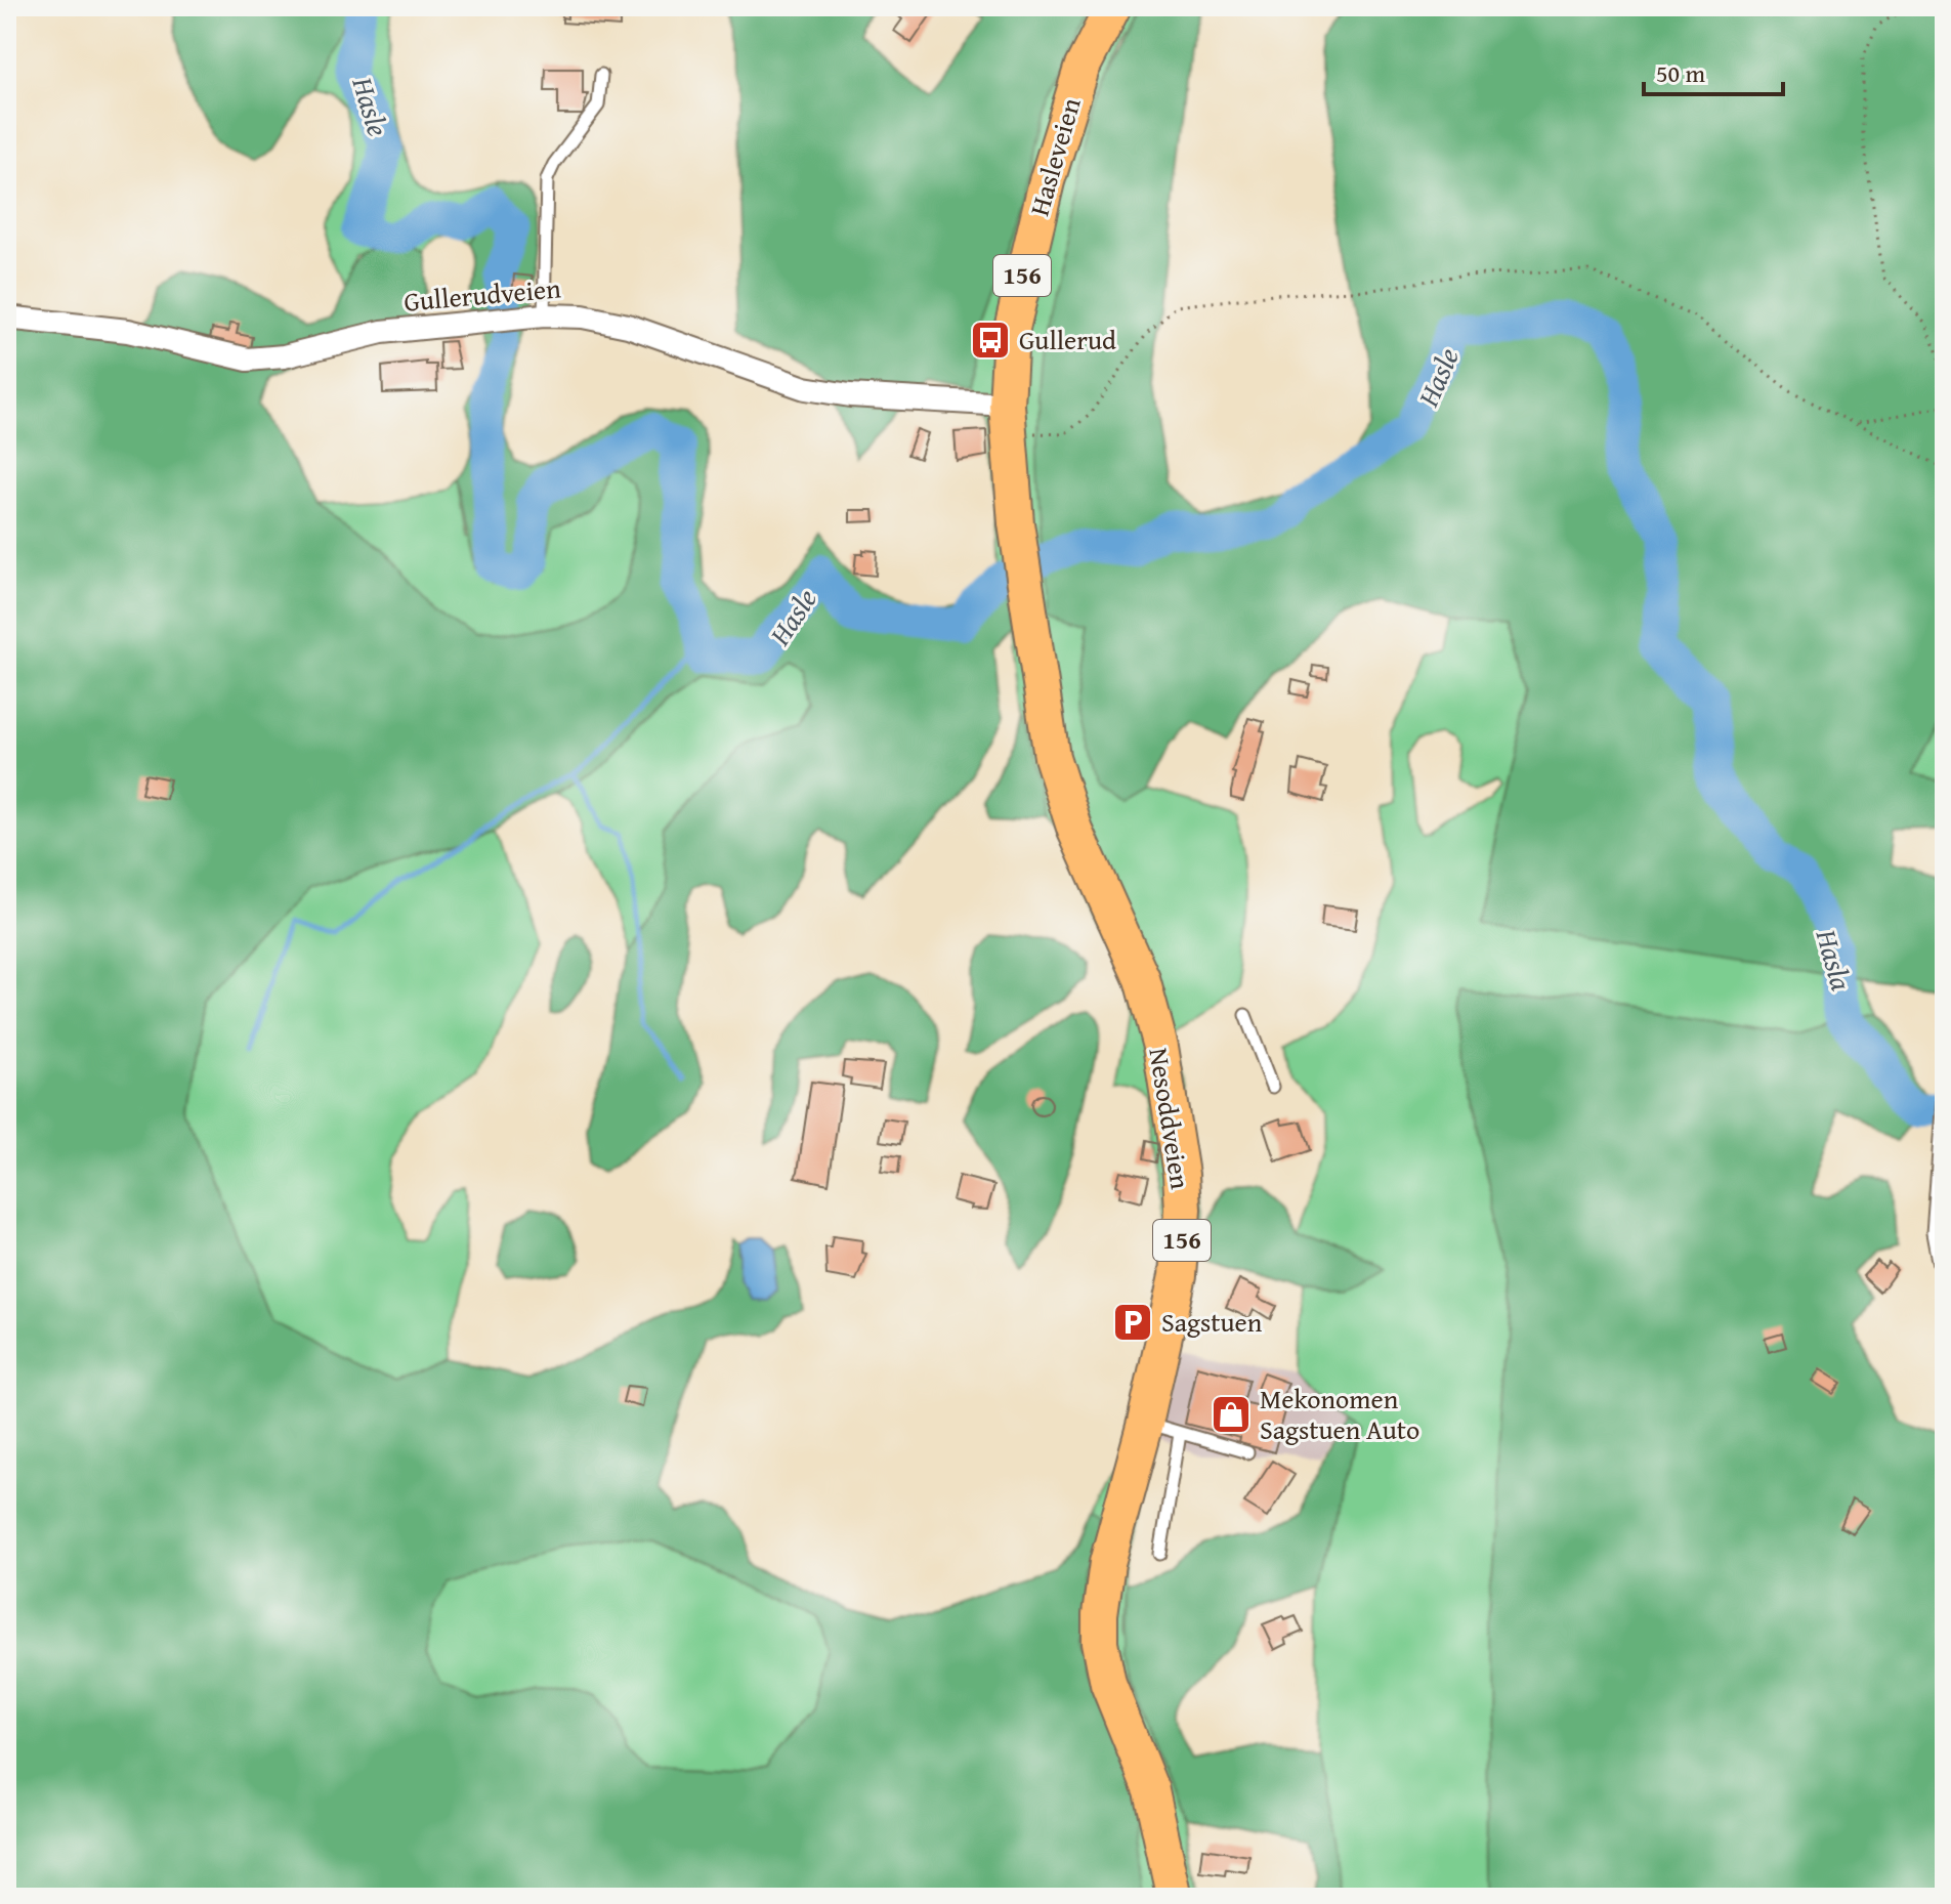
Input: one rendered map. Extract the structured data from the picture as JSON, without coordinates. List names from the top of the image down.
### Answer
{
  "streets": {
    "main road": ["Hasleveien", "156", "Nesoddveien"],
    "street": ["Gullerudveien"]
  },
  "crossings": [
    ["Hasleveien", "Gullerudveien"],
    ["Hasleveien", "Nesoddveien"]
  ],
  "water": ["Hasle", "Hasla"],
  "places": {
    "bus stop": ["Gullerud"],
    "parking": ["Sagstuen"],
    "shop": ["Mekonomen Sagstuen Auto"]
  },
  "scale_bar": "50 m"
}
